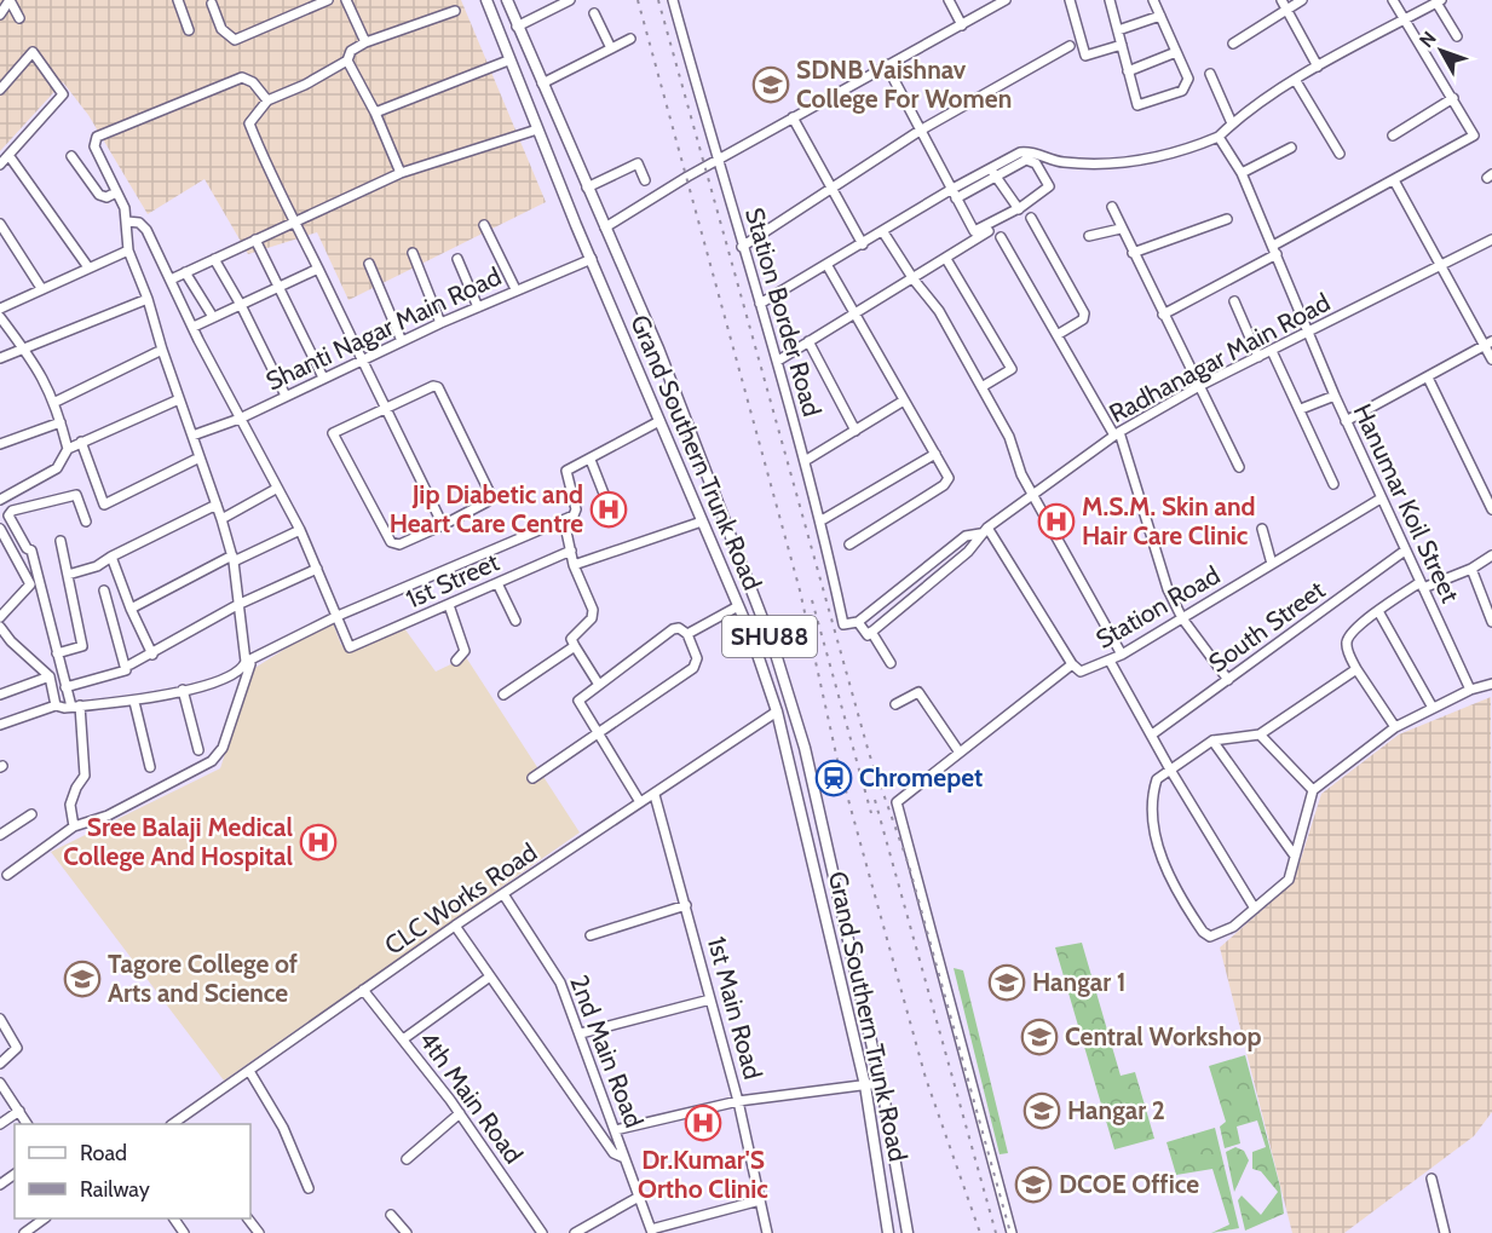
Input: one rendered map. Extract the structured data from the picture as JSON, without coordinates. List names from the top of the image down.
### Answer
{
  "streets": {
    "main road": ["Grand Southern Trunk Road", "SHU88"],
    "street": [
      "Station Border Road",
      "Shanti Nagar Main Road",
      "Radhanagar Main Road",
      "Hanumar Koil Street",
      "1st Street",
      "Station Road",
      "South Street",
      "CLC Works Road",
      "1st Main Road",
      "2nd Main Road",
      "4th Main Road"
    ]
  },
  "crossings": [
    ["Shanti Nagar Main Road", "Grand Southern Trunk Road"],
    ["Radhanagar Main Road", "Hanumar Koil Street"],
    ["Grand Southern Trunk Road", "CLC Works Road"],
    ["Hanumar Koil Street", "Station Road"],
    ["Hanumar Koil Street", "South Street"],
    ["CLC Works Road", "1st Main Road"],
    ["CLC Works Road", "2nd Main Road"],
    ["CLC Works Road", "4th Main Road"]
  ],
  "places": {
    "school or university": [
      "SDNB Vaishnav College For Women",
      "Tagore College of Arts and Science",
      "Hangar 1",
      "Central Workshop",
      "Hangar 2",
      "DCOE Office"
    ],
    "hospital": [
      "Jip Diabetic and Heart Care Centre",
      "M.S.M. Skin and Hair Care Clinic",
      "Sree Balaji Medical College And Hospital",
      "Dr.Kumar'S Ortho Clinic"
    ],
    "station": ["Chromepet"]
  },
  "legend": ["Road", "Railway"],
  "north": "top left"
}
